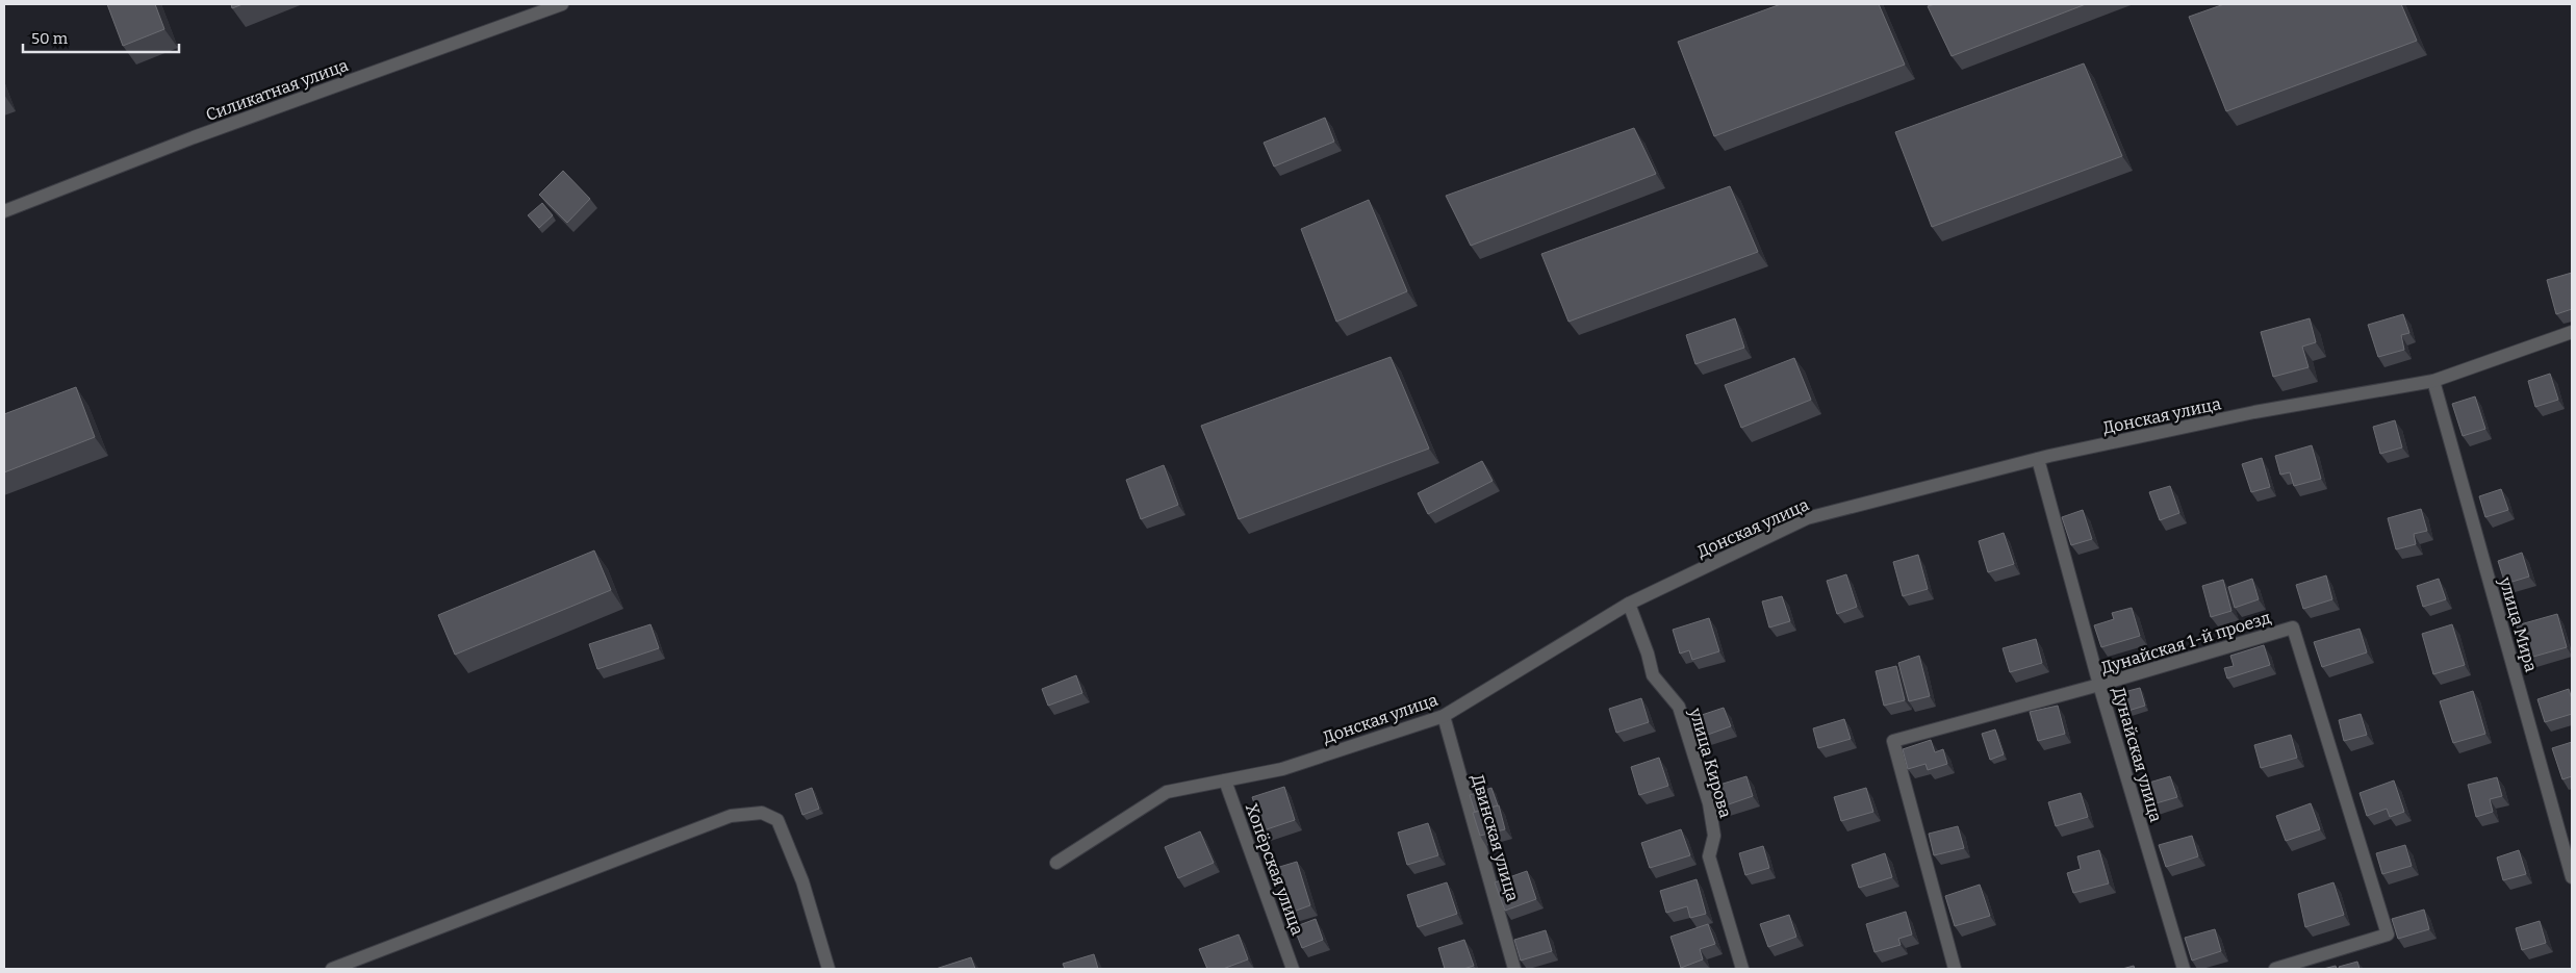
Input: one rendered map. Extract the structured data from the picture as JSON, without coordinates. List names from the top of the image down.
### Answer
{
  "streets": {
    "street": [
      "Силикатная улица",
      "Донская улица",
      "улица Мира",
      "Дунайская 1-й проезд",
      "Дунайская улица",
      "улица Кирова",
      "Двинская улица",
      "Хопёрская улица"
    ]
  },
  "crossings": [
    ["Донская улица", "улица Мира"],
    ["Донская улица", "Дунайская улица"],
    ["Донская улица", "улица Кирова"],
    ["Донская улица", "Двинская улица"],
    ["Донская улица", "Хопёрская улица"],
    ["Дунайская 1-й проезд", "Дунайская улица"]
  ],
  "scale_bar": "50 m"
}
